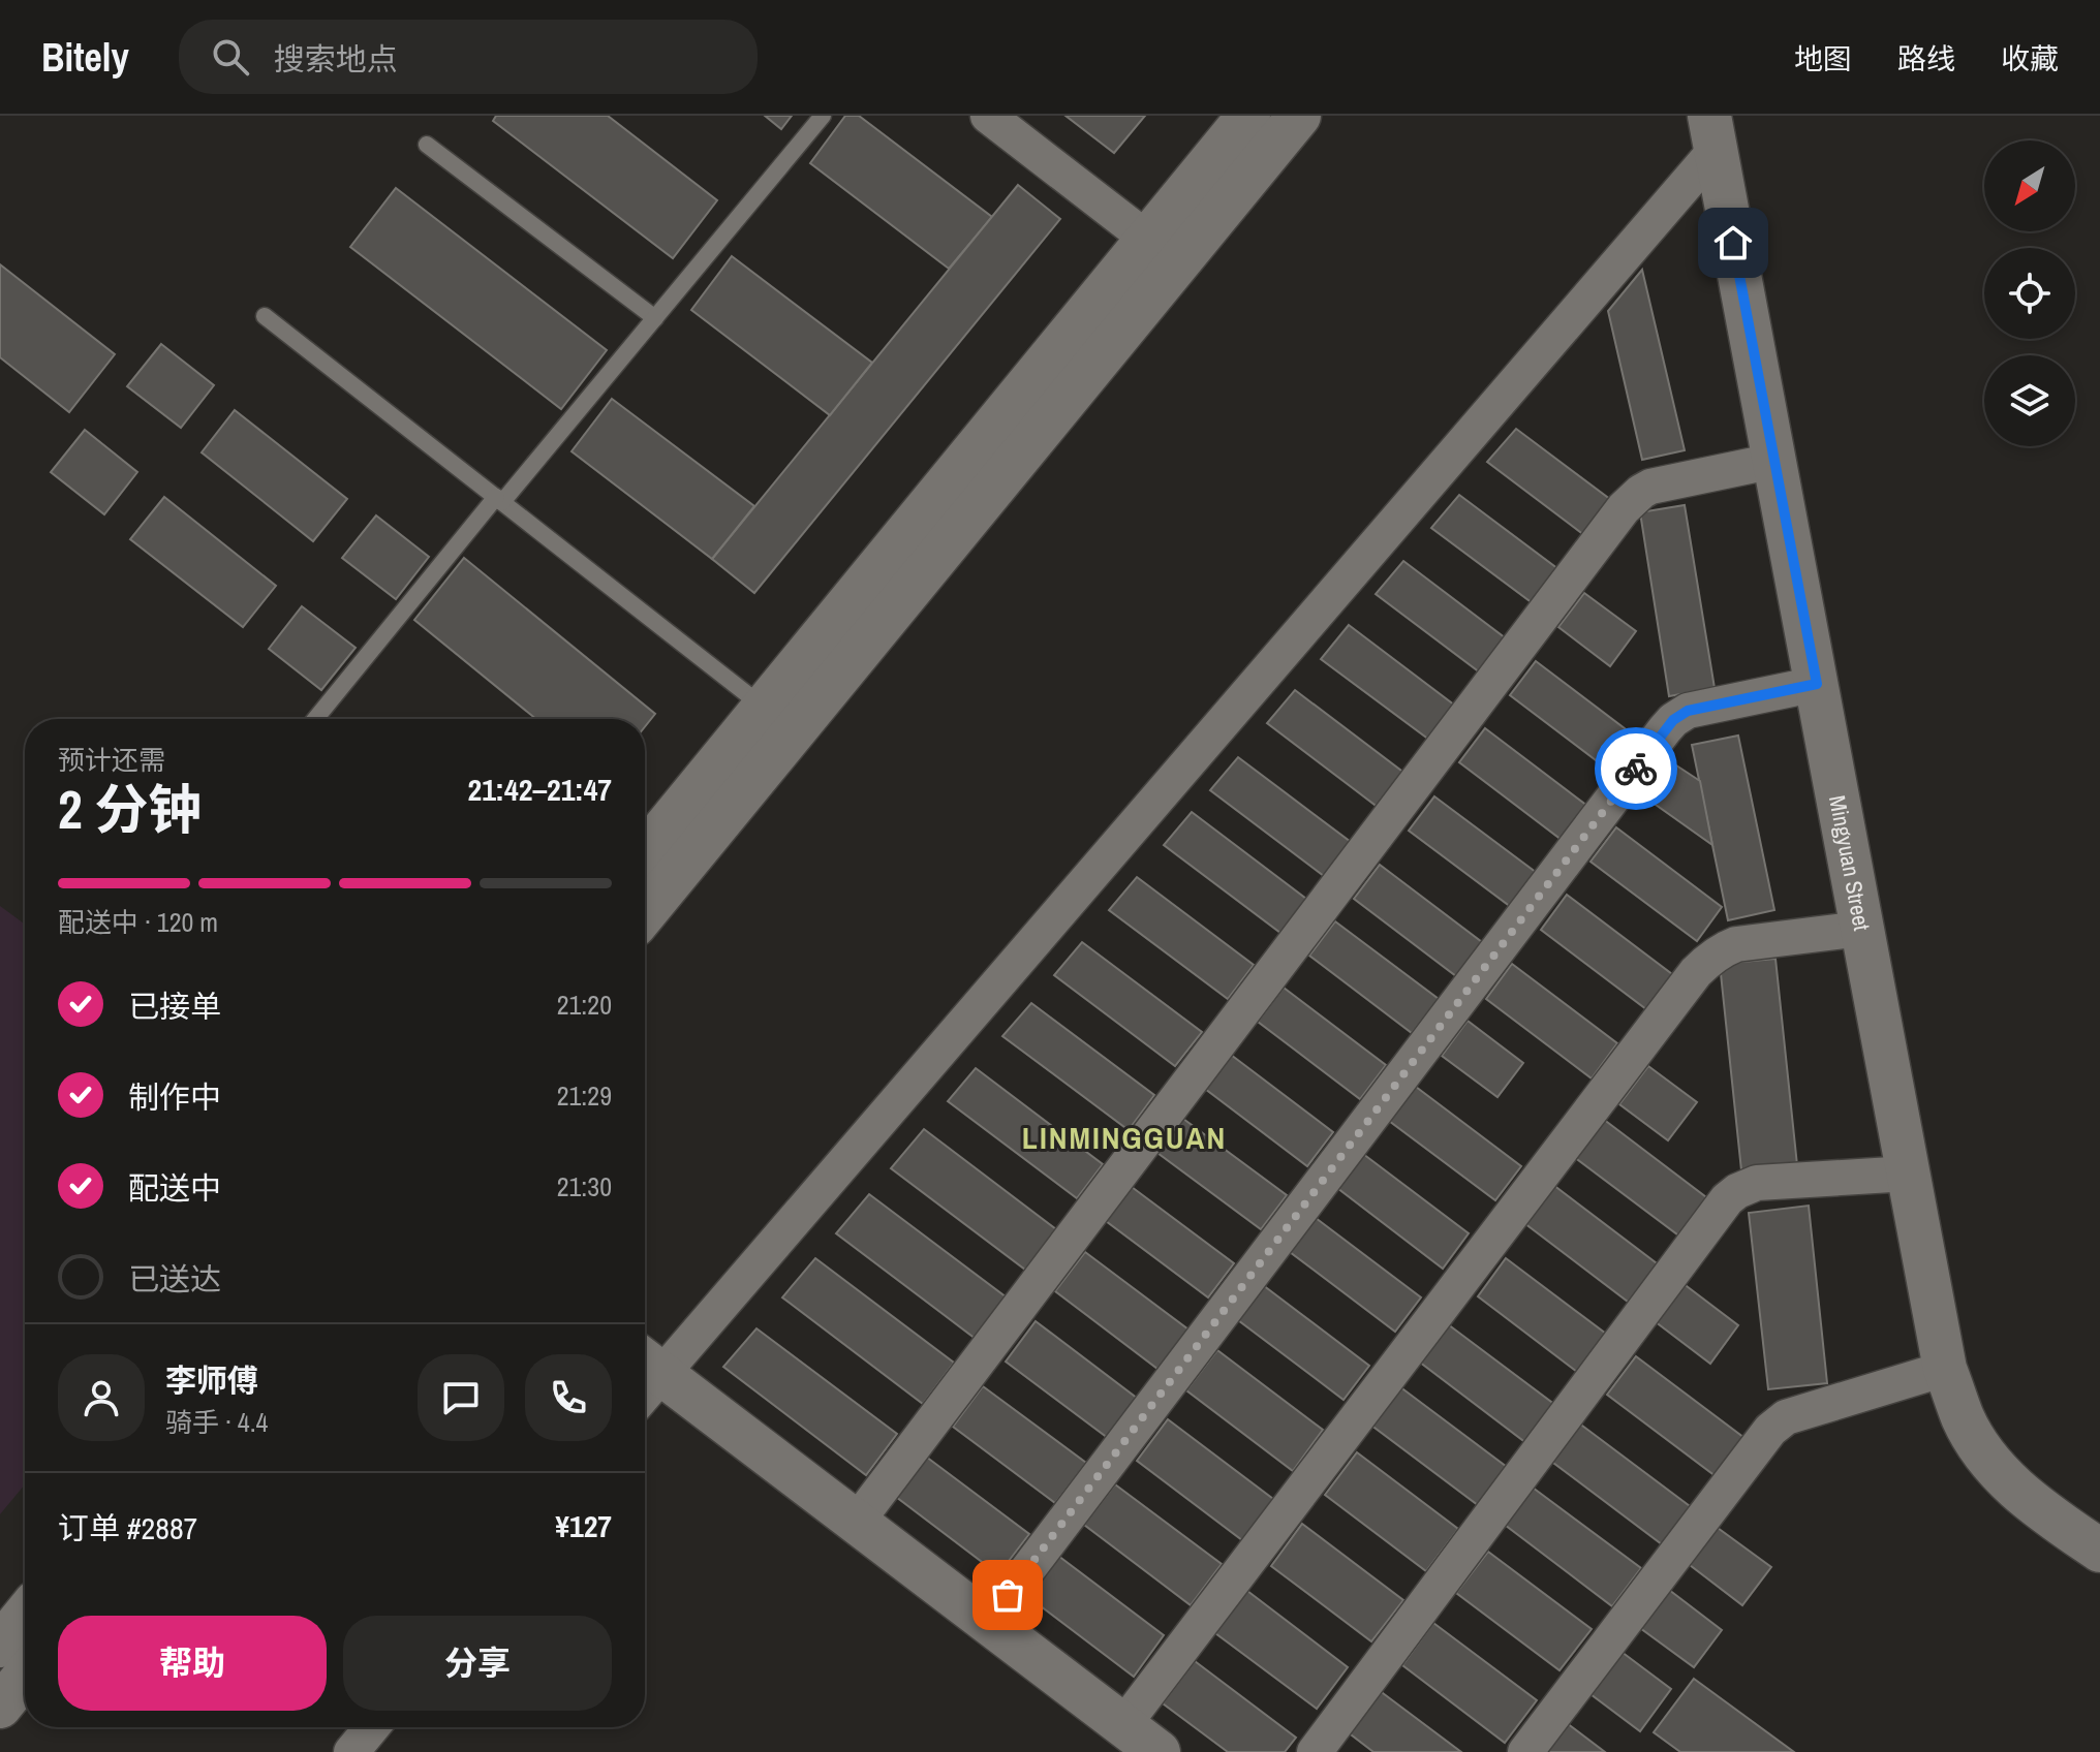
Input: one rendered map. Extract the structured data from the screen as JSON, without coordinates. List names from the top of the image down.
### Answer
{
  "streets": {
    "street": ["Mingyuan Street"]
  },
  "districts": ["LINMINGGUAN"],
  "north": "bottom left",
  "page": {
    "header": "Bitely",
    "search": "搜索地点",
    "nav": ["地图", "路线", "收藏"],
    "heading": ["2 分钟", "预计还需", "21:42–21:47"],
    "panel": [
      "李师傅",
      "骑手 · 4.4",
      "订单 #2887",
      "¥127"
    ],
    "bar": "配送中 · 120 m",
    "list": [
      ["已接单", "21:20"],
      ["制作中", "21:29"],
      ["配送中", "21:30"],
      "已送达"
    ],
    "buttons": ["帮助", "分享"]
  }
}
